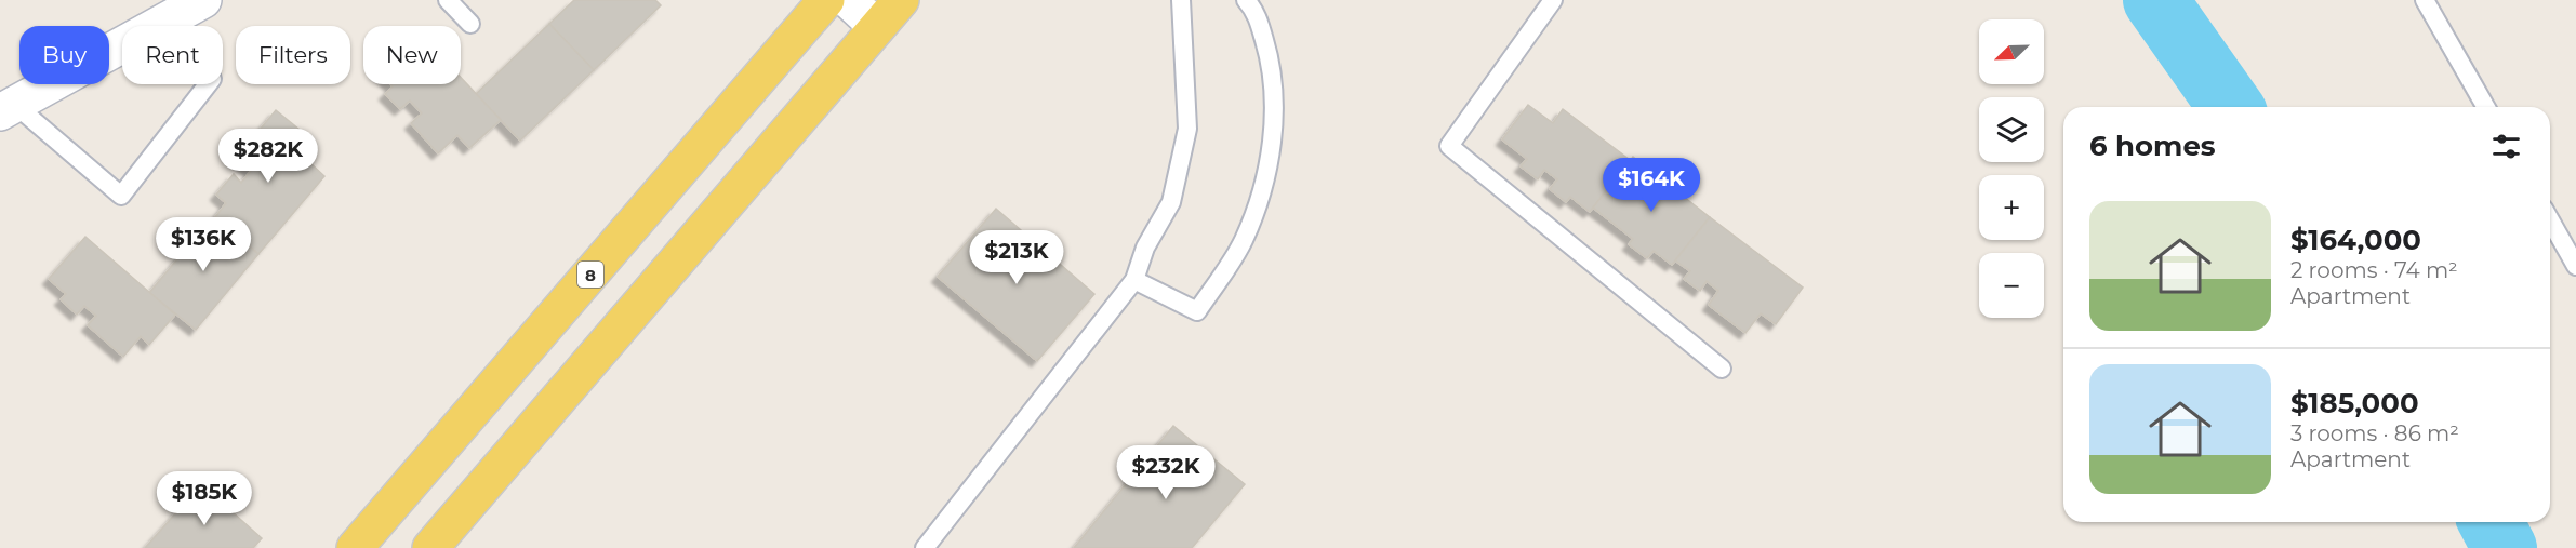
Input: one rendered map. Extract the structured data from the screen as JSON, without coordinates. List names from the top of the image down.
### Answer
{
  "streets": {
    "main road": ["8"]
  },
  "north": "bottom left",
  "page": {
    "map_buttons": ["+", "−"],
    "chip": [
      "Buy",
      "Rent",
      "Filters",
      "New"
    ],
    "heading": "6 homes",
    "price": [
      "$282K",
      "$164K",
      "$136K",
      "$213K",
      "$232K",
      "$185K"
    ],
    "list": [
      {
        "name": "$164,000",
        "note": "2 rooms · 74 m² · Apartment"
      },
      {
        "name": "$185,000",
        "note": "3 rooms · 86 m² · Apartment"
      }
    ]
  }
}
